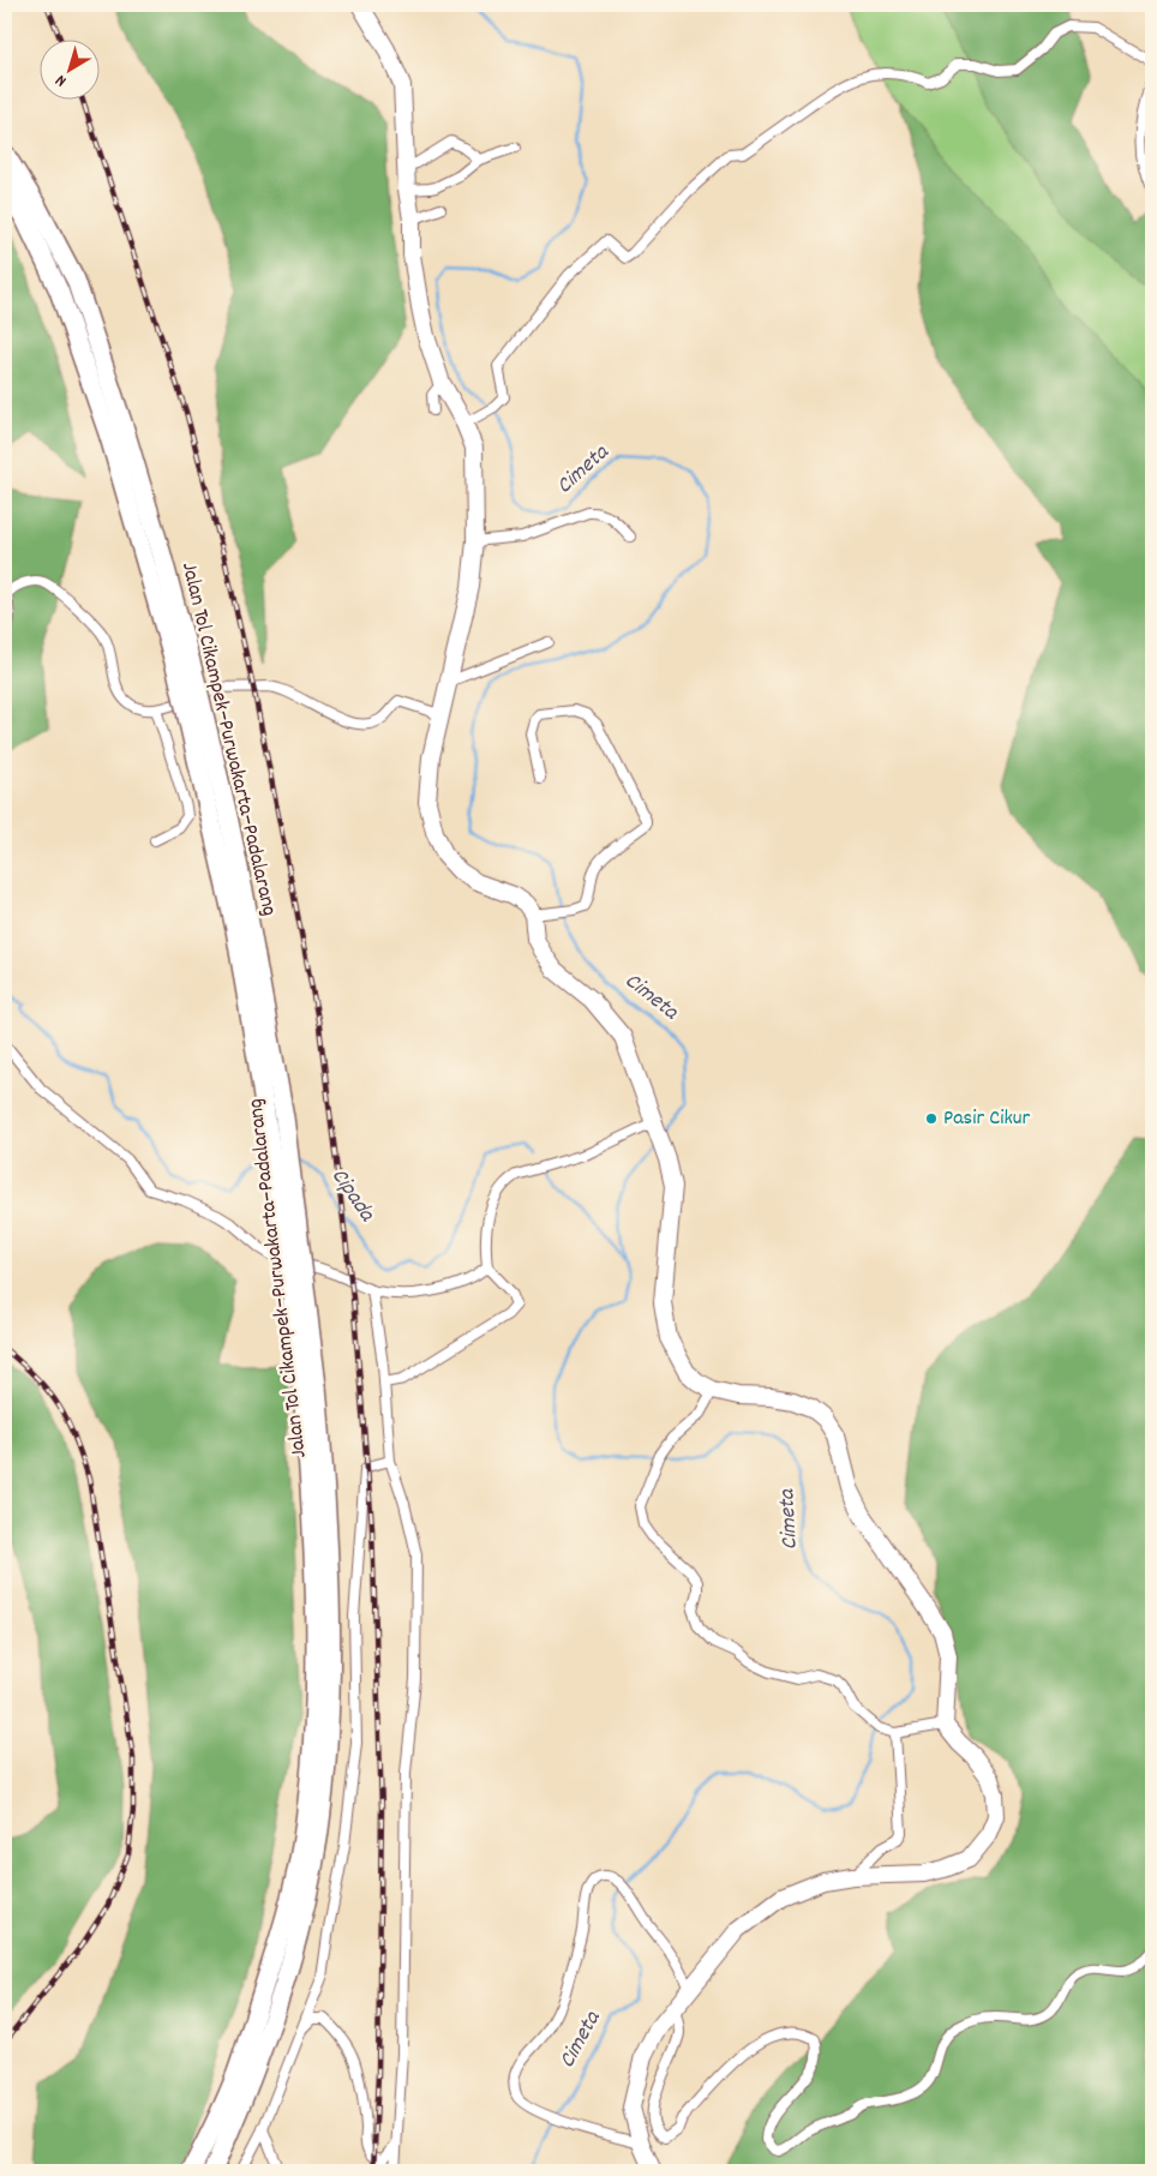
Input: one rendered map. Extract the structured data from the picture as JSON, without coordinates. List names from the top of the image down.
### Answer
{
  "streets": {
    "highway": ["Jalan Tol Cikampek–Purwakarta–Padalarang"]
  },
  "water": ["Cimeta", "Cipada"],
  "places": ["Pasir Cikur"],
  "north": "bottom left"
}
